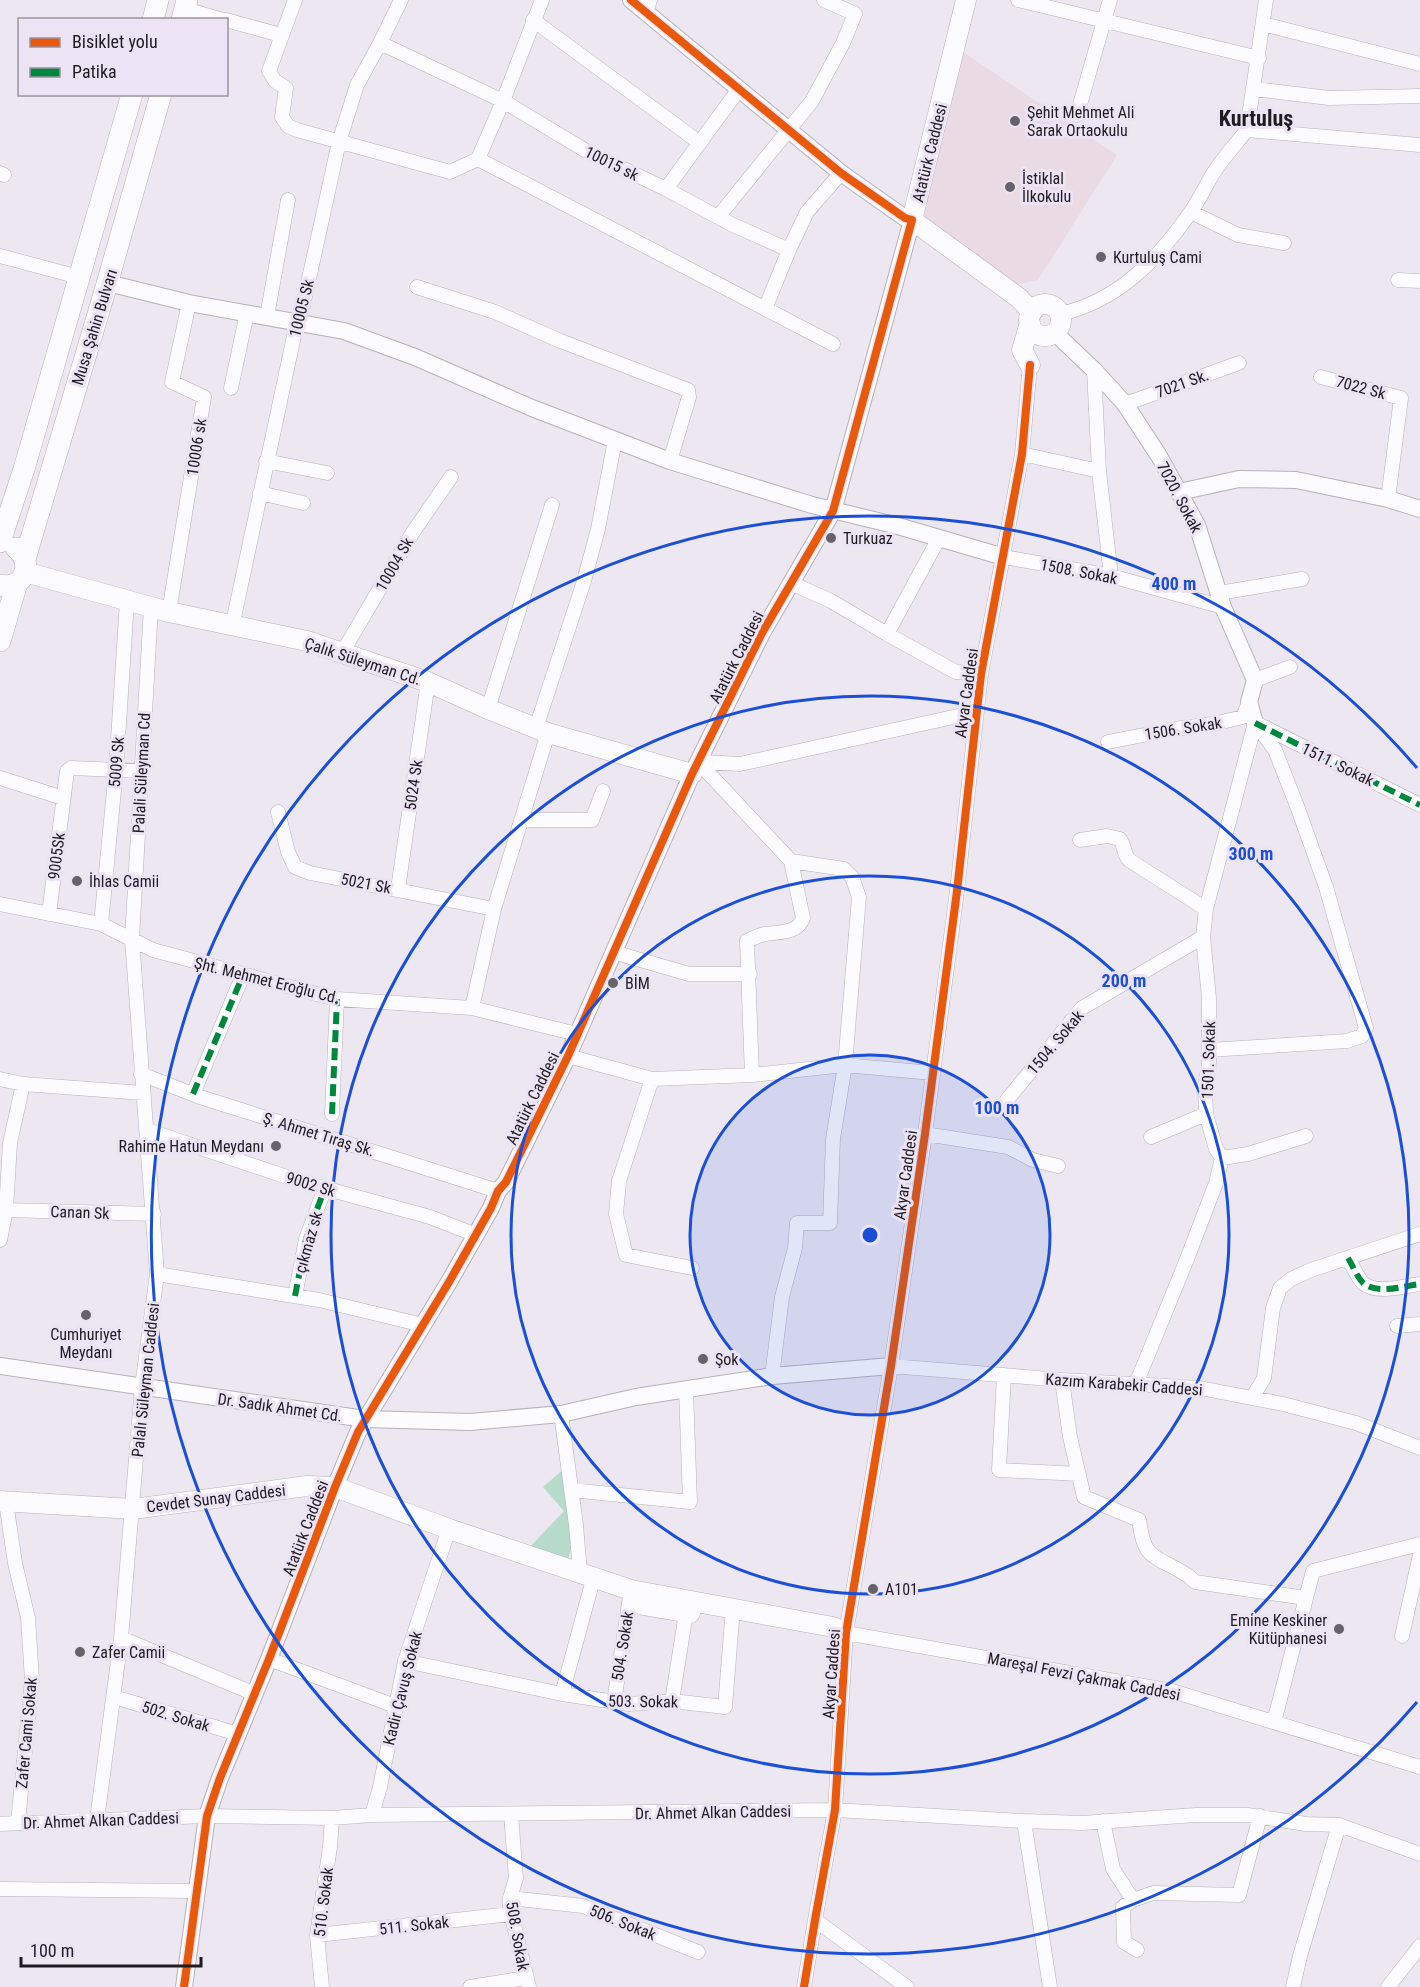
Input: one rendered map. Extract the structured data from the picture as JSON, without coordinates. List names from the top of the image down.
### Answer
{
  "streets": {
    "main road": [
      "Atatürk Caddesi",
      "Musa Şahin Bulvarı",
      "Çalık Süleyman Cd.",
      "Cevdet Sunay Caddesi"
    ],
    "street": [
      "10015 sk",
      "10005 Sk",
      "7021 Sk.",
      "7022 Sk",
      "10006 sk",
      "7020. Sokak",
      "10004 Sk",
      "1508. Sokak",
      "Akyar Caddesi",
      "1506. Sokak",
      "5009 Sk",
      "1511. Sokak",
      "Palali Süleyman Cd",
      "5024 Sk",
      "9005Sk",
      "5021 Sk",
      "Şht. Mehmet Eroğlu Cd.",
      "1504. Sokak",
      "1501. Sokak",
      "Ş. Ahmet Tıraş Sk.",
      "9002 Sk",
      "Canan Sk",
      "çıkmaz sk",
      "Palalı Süleyman Caddesi",
      "Kazım Karabekir Caddesi",
      "Dr. Sadık Ahmet Cd.",
      "504. Sokak",
      "Mareşal Fevzi Çakmak Caddesi",
      "Kadir Çavuş Sokak",
      "503. Sokak",
      "502. Sokak",
      "Zafer Cami Sokak",
      "Dr. Ahmet Alkan Caddesi",
      "510. Sokak",
      "506. Sokak",
      "511. Sokak",
      "508. Sokak"
    ]
  },
  "crossings": [
    ["Atatürk Caddesi", "Çalık Süleyman Cd."],
    ["Atatürk Caddesi", "Şht. Mehmet Eroğlu Cd."],
    ["Atatürk Caddesi", "Ş. Ahmet Tıraş Sk."],
    ["Atatürk Caddesi", "9002 Sk"],
    ["Atatürk Caddesi", "Dr. Sadık Ahmet Cd."],
    ["Atatürk Caddesi", "Cevdet Sunay Caddesi"],
    ["Atatürk Caddesi", "502. Sokak"],
    ["Atatürk Caddesi", "Dr. Ahmet Alkan Caddesi"],
    ["10015 sk", "10005 Sk"],
    ["10005 Sk", "Çalık Süleyman Cd."],
    ["Musa Şahin Bulvarı", "Çalık Süleyman Cd."],
    ["7021 Sk.", "7020. Sokak"],
    ["10006 sk", "Çalık Süleyman Cd."],
    ["10006 sk", "Palali Süleyman Cd"],
    ["7020. Sokak", "1508. Sokak"],
    ["10004 Sk", "Çalık Süleyman Cd."],
    ["1508. Sokak", "Akyar Caddesi"],
    ["Çalık Süleyman Cd.", "5009 Sk"],
    ["Çalık Süleyman Cd.", "Palali Süleyman Cd"],
    ["Çalık Süleyman Cd.", "5024 Sk"],
    ["Akyar Caddesi", "Kazım Karabekir Caddesi"],
    ["Akyar Caddesi", "Dr. Sadık Ahmet Cd."],
    ["Akyar Caddesi", "Mareşal Fevzi Çakmak Caddesi"],
    ["Akyar Caddesi", "Dr. Ahmet Alkan Caddesi"],
    ["5009 Sk", "9005Sk"],
    ["5009 Sk", "Şht. Mehmet Eroğlu Cd."],
    ["1511. Sokak", "1501. Sokak"],
    ["Palali Süleyman Cd", "Şht. Mehmet Eroğlu Cd."],
    ["Palali Süleyman Cd", "Palalı Süleyman Caddesi"],
    ["5024 Sk", "5021 Sk"],
    ["9005Sk", "Şht. Mehmet Eroğlu Cd."],
    ["Şht. Mehmet Eroğlu Cd.", "Palalı Süleyman Caddesi"],
    ["1504. Sokak", "1501. Sokak"],
    ["Ş. Ahmet Tıraş Sk.", "Palalı Süleyman Caddesi"],
    ["9002 Sk", "çıkmaz sk"],
    ["9002 Sk", "Palalı Süleyman Caddesi"],
    ["Canan Sk", "Palalı Süleyman Caddesi"],
    ["Palalı Süleyman Caddesi", "Dr. Sadık Ahmet Cd."],
    ["Palalı Süleyman Caddesi", "Cevdet Sunay Caddesi"],
    ["Palalı Süleyman Caddesi", "502. Sokak"],
    ["Palalı Süleyman Caddesi", "Dr. Ahmet Alkan Caddesi"],
    ["Kazım Karabekir Caddesi", "Dr. Sadık Ahmet Cd."],
    ["Cevdet Sunay Caddesi", "504. Sokak"],
    ["Cevdet Sunay Caddesi", "Kadir Çavuş Sokak"],
    ["Cevdet Sunay Caddesi", "Zafer Cami Sokak"],
    ["504. Sokak", "503. Sokak"],
    ["Kadir Çavuş Sokak", "503. Sokak"],
    ["Kadir Çavuş Sokak", "Dr. Ahmet Alkan Caddesi"],
    ["Zafer Cami Sokak", "Dr. Ahmet Alkan Caddesi"],
    ["Dr. Ahmet Alkan Caddesi", "510. Sokak"],
    ["Dr. Ahmet Alkan Caddesi", "508. Sokak"],
    ["510. Sokak", "511. Sokak"],
    ["506. Sokak", "508. Sokak"],
    ["511. Sokak", "508. Sokak"]
  ],
  "districts": ["Kurtuluş"],
  "places": [
    "Şehit Mehmet Ali Sarak Ortaokulu",
    "İstiklal İlkokulu",
    "Kurtuluş Cami",
    "Turkuaz",
    "İhlas Camii",
    "BİM",
    "Rahime Hatun Meydanı",
    "Cumhuriyet Meydanı",
    "Şok",
    "A101",
    "Emine Keskiner Kütüphanesi",
    "Zafer Camii"
  ],
  "legend": ["Bisiklet yolu", "Patika"],
  "scale_bar": "100 m",
  "rings": [
    "400 m",
    "300 m",
    "200 m",
    "100 m"
  ]
}
